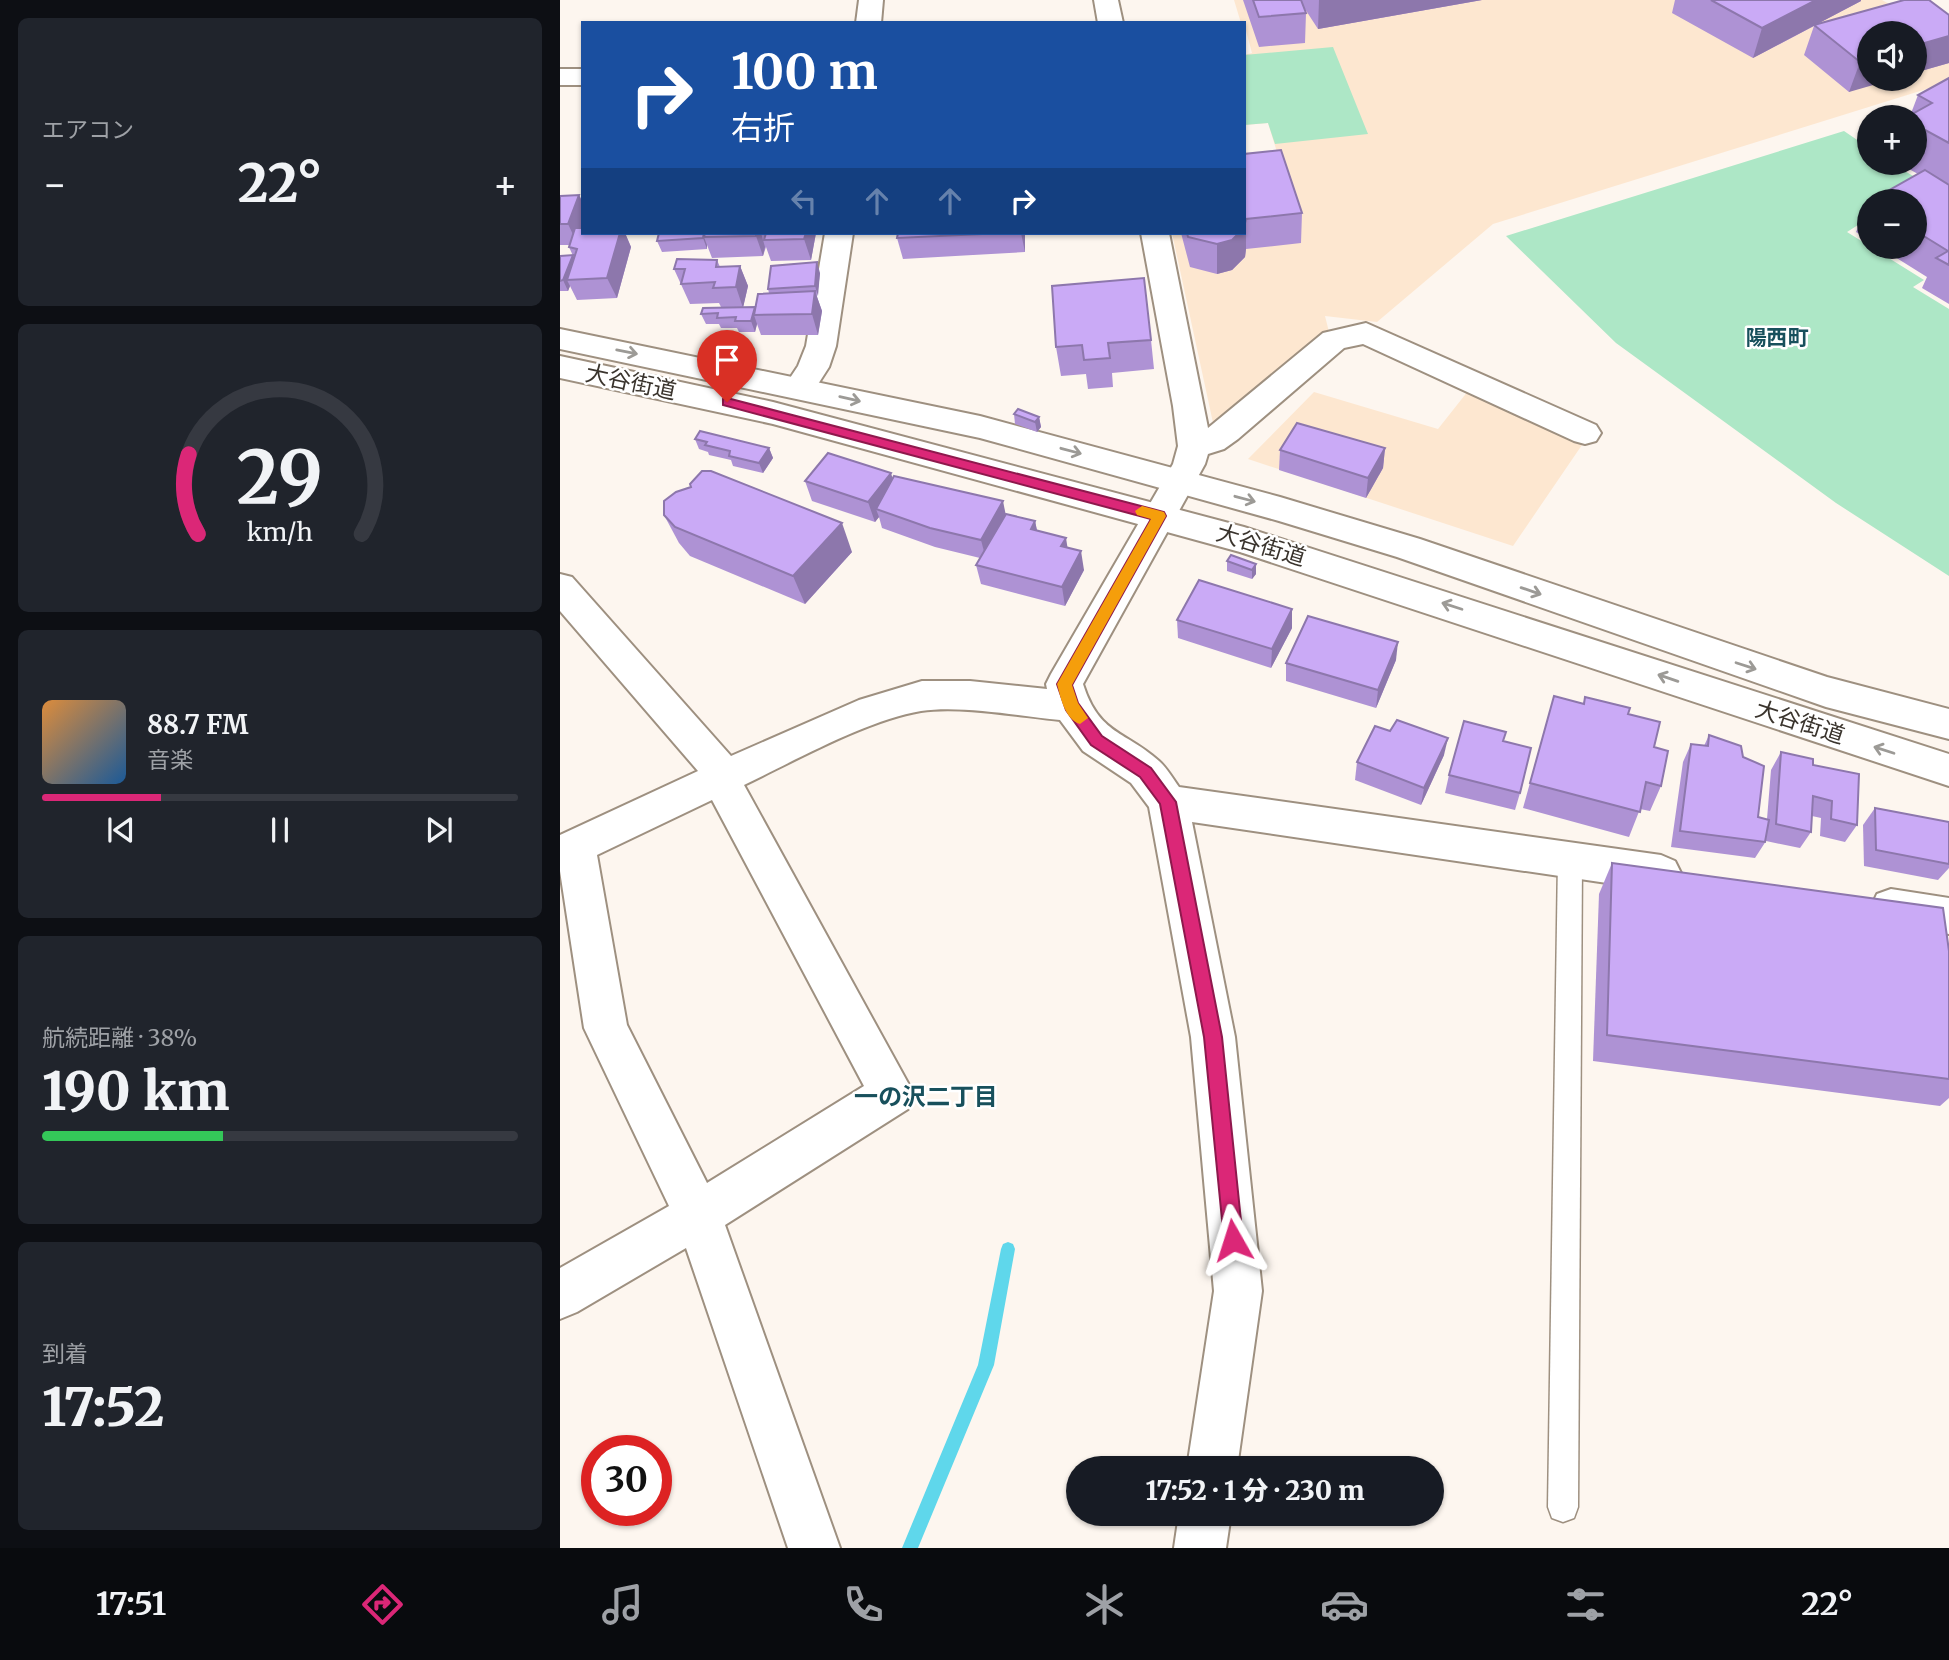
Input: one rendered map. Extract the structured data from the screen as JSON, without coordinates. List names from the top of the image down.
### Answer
{
  "streets": {
    "street": ["大谷街道"]
  },
  "districts": ["陽西町", "一の沢二丁目"],
  "page": {
    "tile": [
      "エアコン",
      ["航続距離 · 38%", "190 km"],
      ["到着", "17:52"]
    ],
    "map_buttons": ["+", "−"],
    "turn": ["100 m", "右折"],
    "heat": ["−", "22°", "+"],
    "song": ["88.7 FM", "音楽"],
    "limit": "30",
    "trip": "17:52 · 1 分 · 230 m",
    "tabs": ["17:51", "22°"],
    "gauge": ["29", "km/h"]
  }
}
